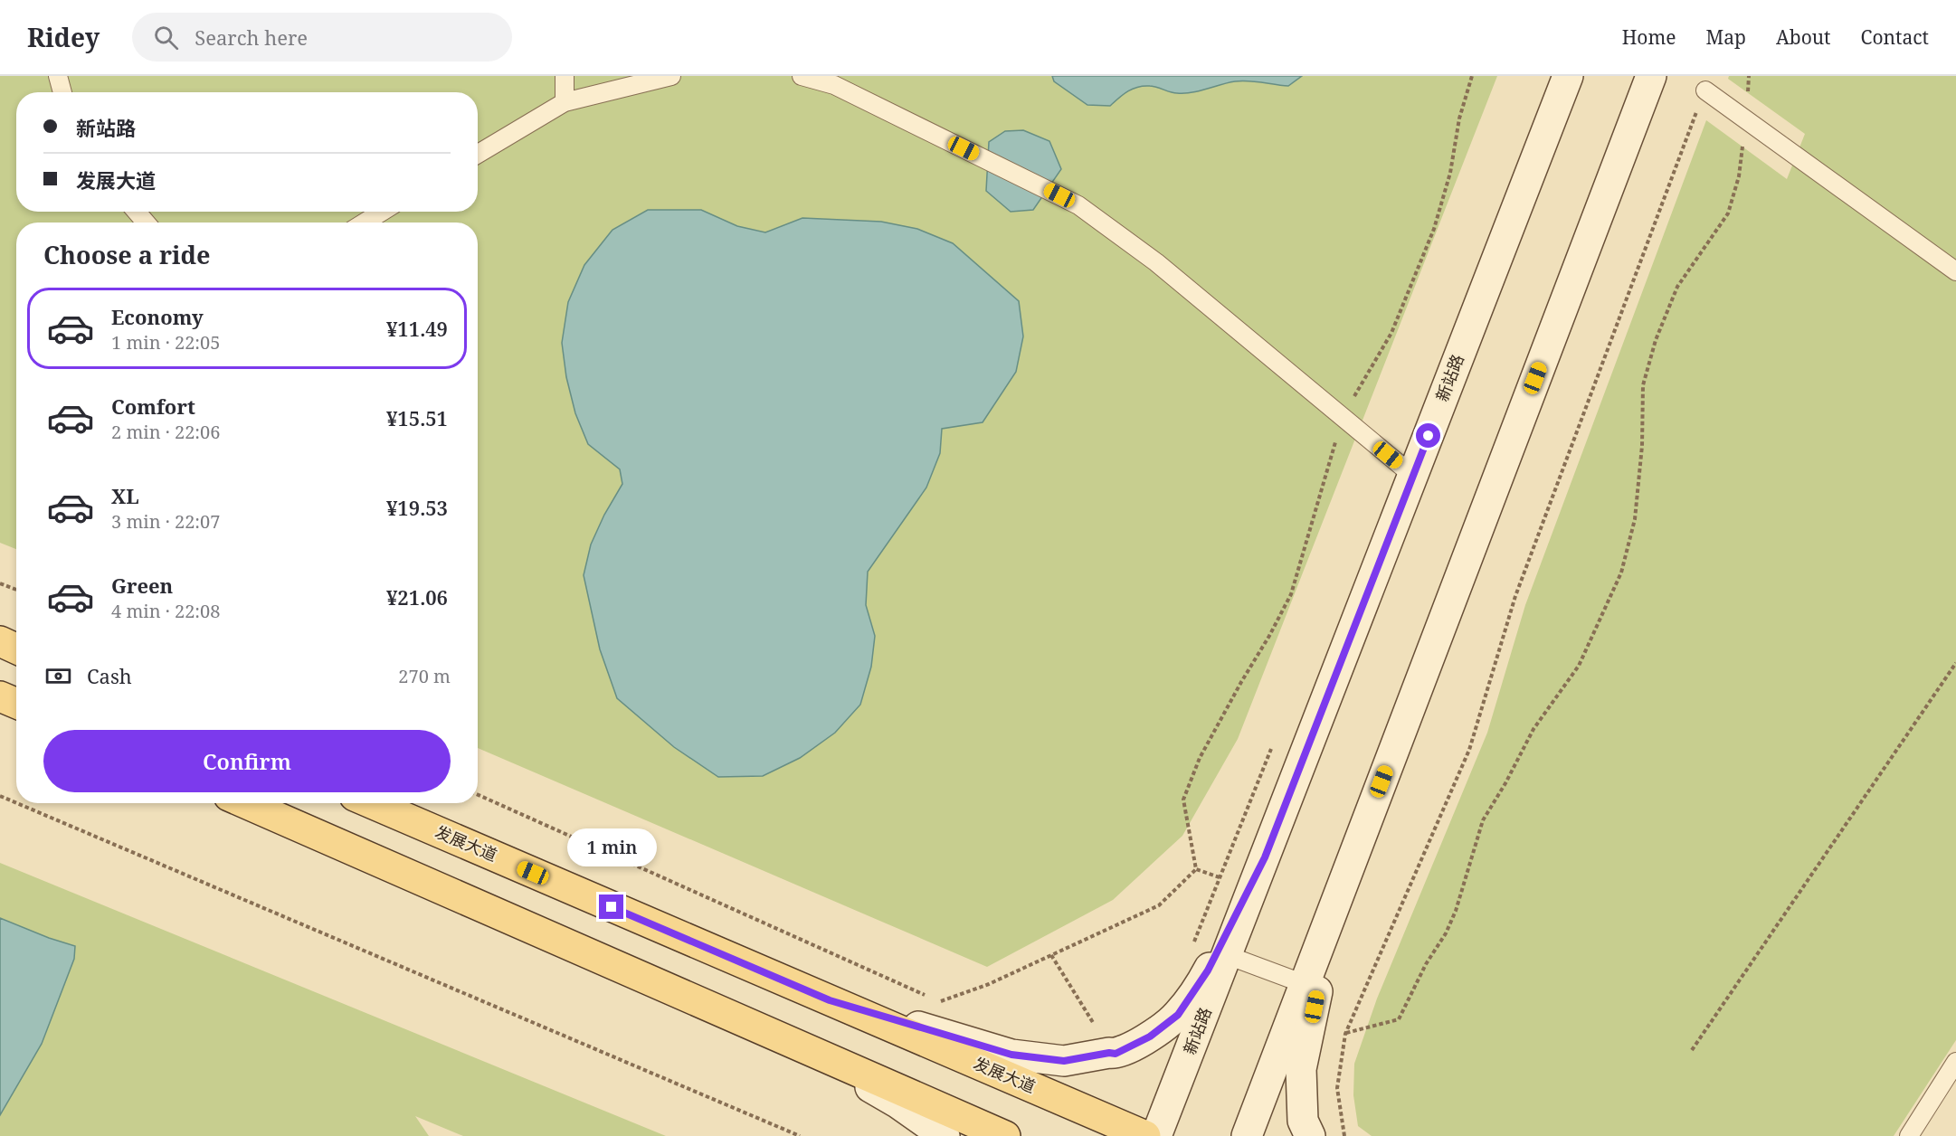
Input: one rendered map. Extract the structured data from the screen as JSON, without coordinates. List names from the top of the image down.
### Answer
{
  "streets": {
    "main road": ["发展大道"],
    "street": ["新站路"]
  },
  "page": {
    "header": "Ridey",
    "search": "Search here",
    "nav": [
      "Home",
      "Map",
      "About",
      "Contact"
    ],
    "banner": ["新站路", "发展大道"],
    "heading": "Choose a ride",
    "list": [
      {
        "name": "Economy",
        "note": "1 min · 22:05",
        "value": "¥11.49"
      },
      {
        "name": "Comfort",
        "note": "2 min · 22:06",
        "value": "¥15.51"
      },
      {
        "name": "XL",
        "note": "3 min · 22:07",
        "value": "¥19.53"
      },
      {
        "name": "Green",
        "note": "4 min · 22:08",
        "value": "¥21.06"
      }
    ],
    "pay": ["Cash", "270 m"],
    "buttons": "Confirm",
    "bubble": "1 min"
  }
}
